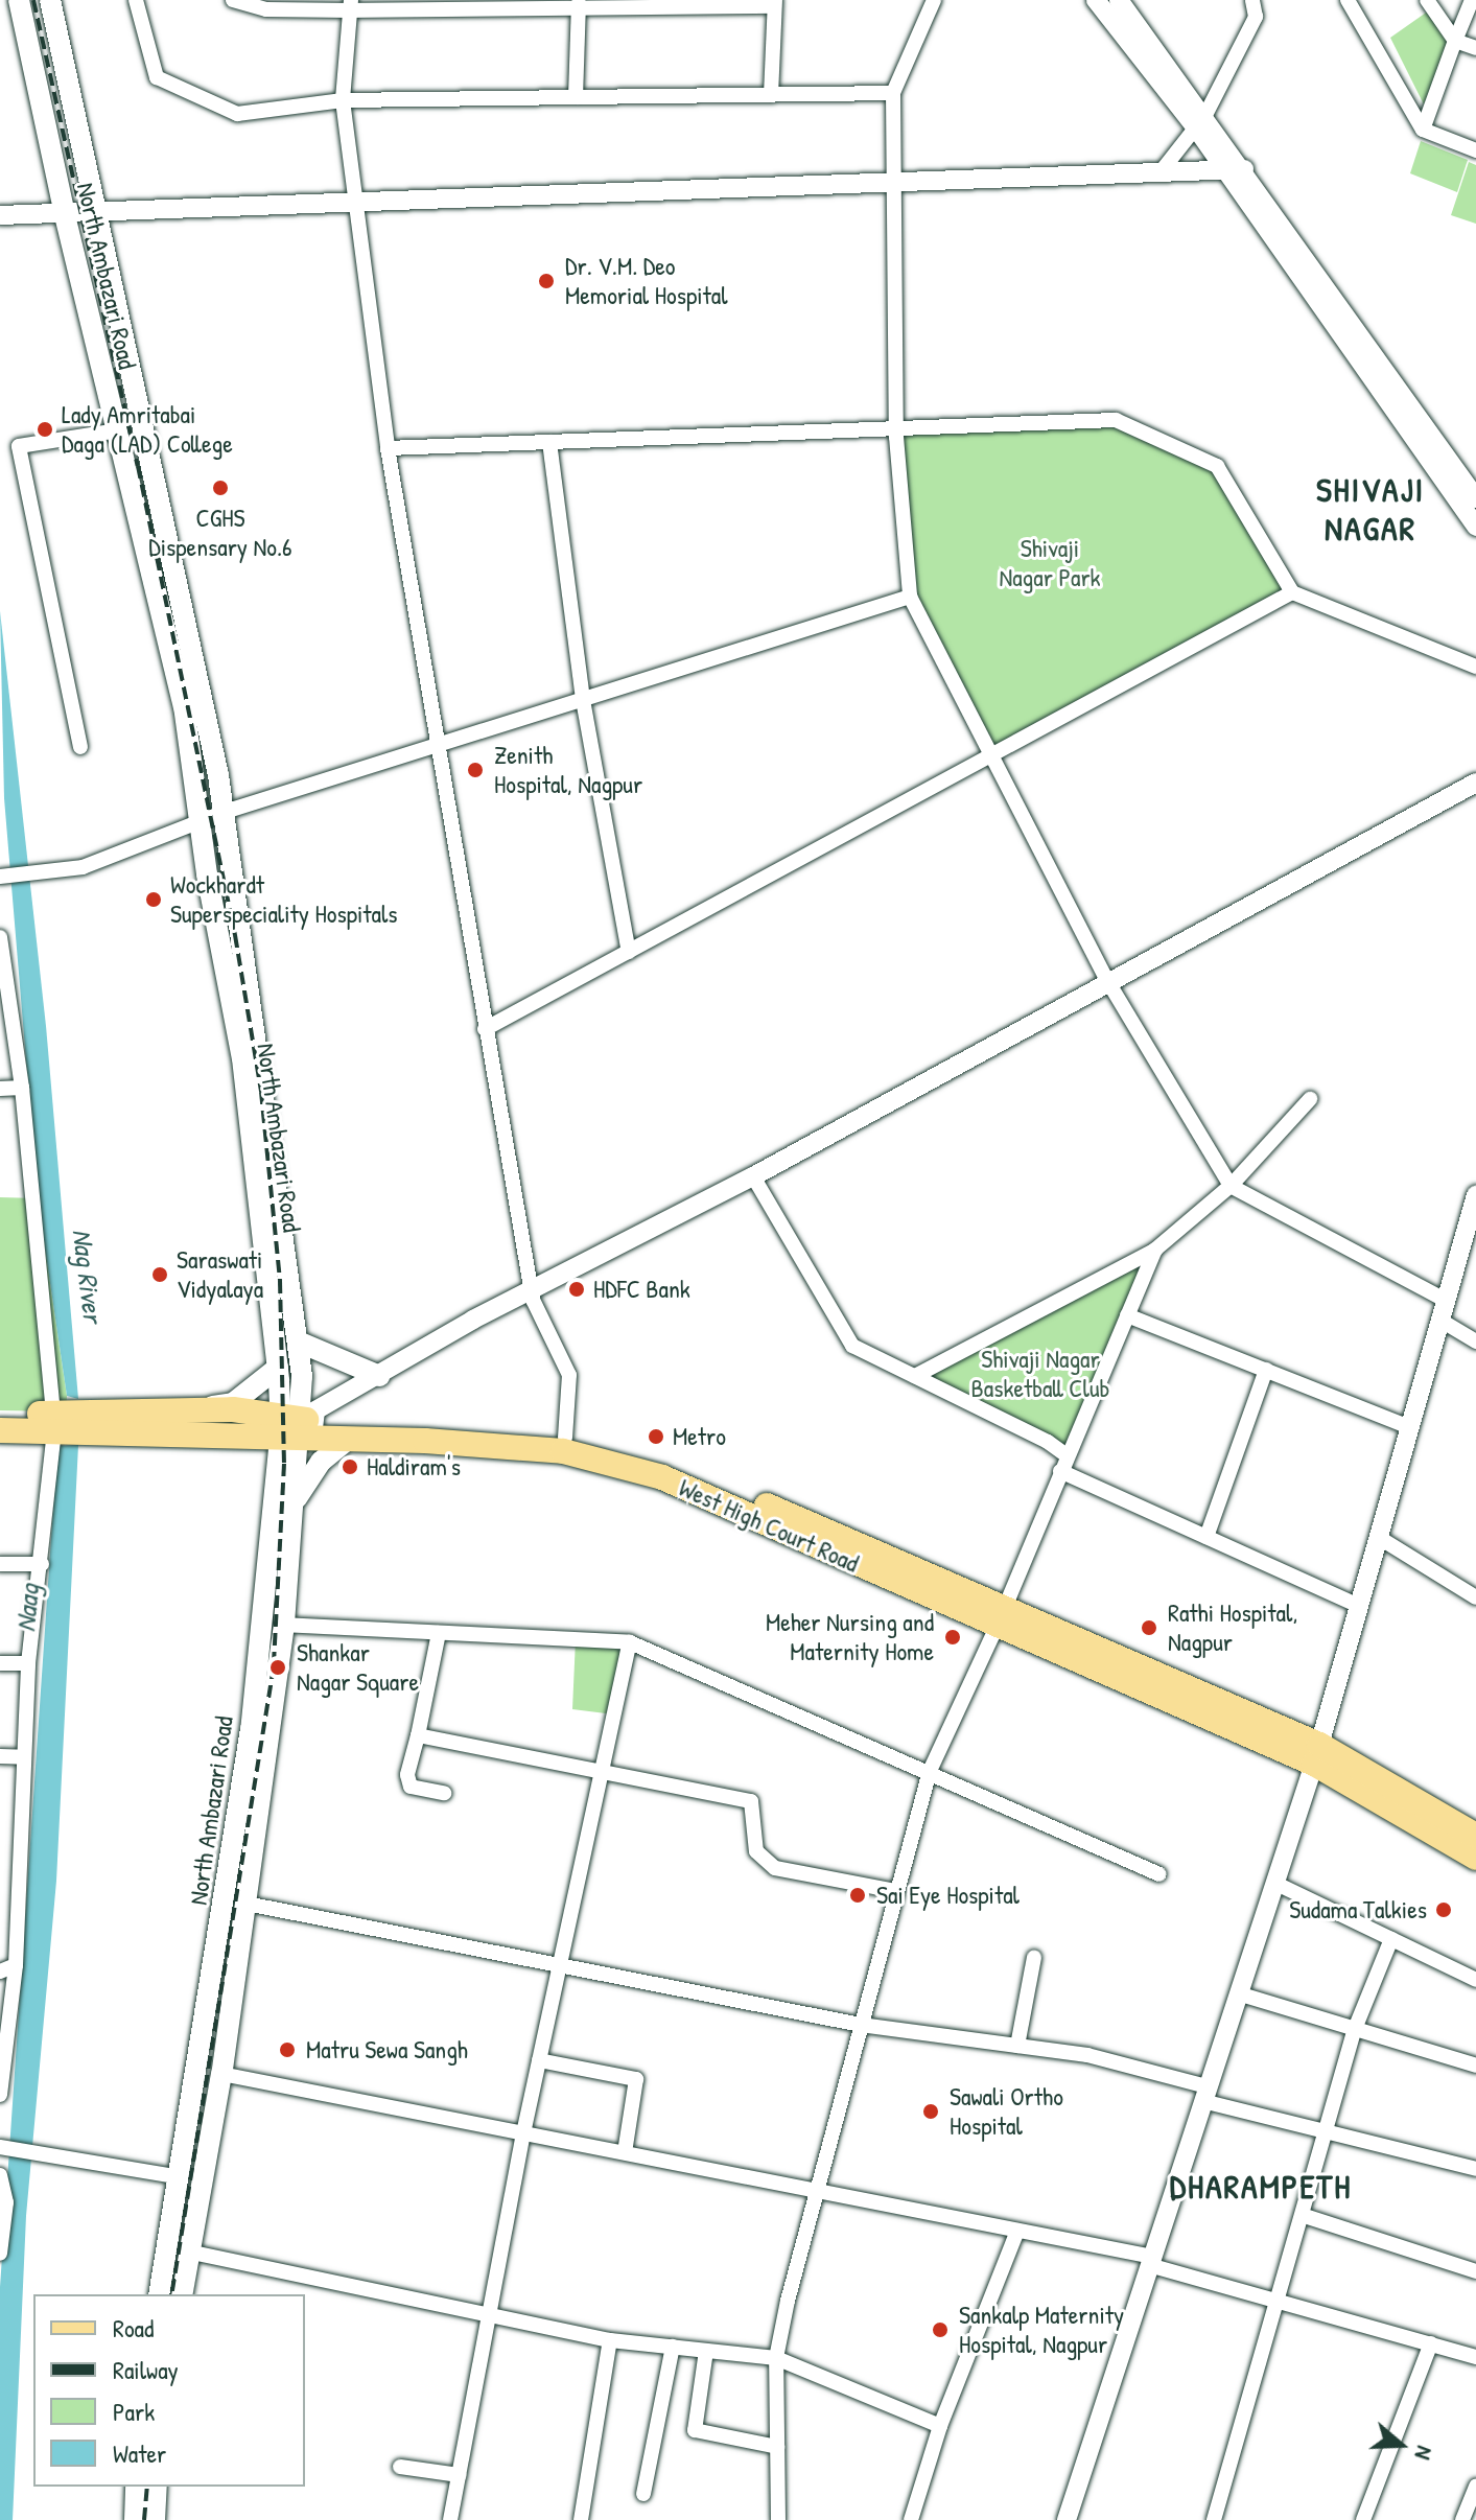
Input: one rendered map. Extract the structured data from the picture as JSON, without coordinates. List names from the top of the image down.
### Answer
{
  "streets": {
    "main road": ["North Ambazari Road", "West High Court Road"]
  },
  "crossings": [
    ["North Ambazari Road", "West High Court Road"]
  ],
  "districts": ["SHIVAJI NAGAR", "DHARAMPETH"],
  "water": ["Nag River", "Naag"],
  "parks": ["Shivaji Nagar Park", "Shivaji Nagar Basketball Club"],
  "places": [
    "Dr. V.M. Deo Memorial Hospital",
    "Lady Amritabai Daga (LAD) College",
    "CGHS Dispensary No.6",
    "Zenith Hospital, Nagpur",
    "Wockhardt Superspeciality Hospitals",
    "Saraswati Vidyalaya",
    "HDFC Bank",
    "Metro",
    "Haldiram's",
    "Rathi Hospital, Nagpur",
    "Meher Nursing and Maternity Home",
    "Shankar Nagar Square",
    "Sai Eye Hospital",
    "Sudama Talkies",
    "Matru Sewa Sangh",
    "Sawali Ortho Hospital",
    "Sankalp Maternity Hospital, Nagpur"
  ],
  "legend": [
    "Road",
    "Railway",
    "Park",
    "Water"
  ],
  "north": "right"
}
